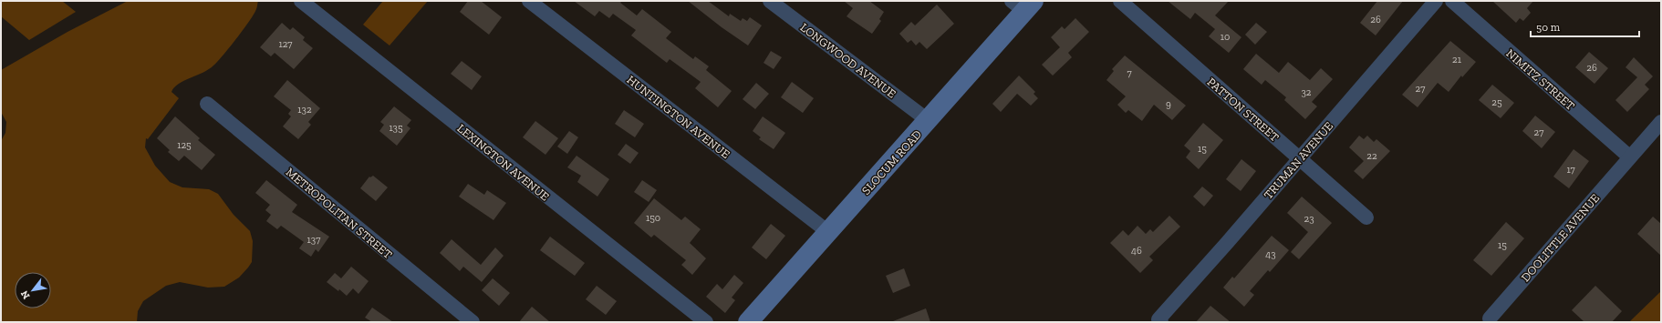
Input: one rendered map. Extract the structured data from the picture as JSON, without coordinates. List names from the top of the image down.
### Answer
{
  "streets": {
    "main road": ["SLOCUM ROAD"],
    "street": [
      "LONGWOOD AVENUE",
      "NIMITZ STREET",
      "PATTON STREET",
      "HUNTINGTON AVENUE",
      "TRUMAN AVENUE",
      "LEXINGTON AVENUE",
      "METROPOLITAN STREET",
      "DOOLITTLE AVENUE"
    ]
  },
  "crossings": [
    ["LONGWOOD AVENUE", "SLOCUM ROAD"],
    ["NIMITZ STREET", "DOOLITTLE AVENUE"],
    ["PATTON STREET", "TRUMAN AVENUE"],
    ["HUNTINGTON AVENUE", "SLOCUM ROAD"]
  ],
  "house_numbers": [
    "26",
    "10",
    "127",
    "21",
    "26",
    "7",
    "27",
    "32",
    "25",
    "9",
    "132",
    "135",
    "27",
    "125",
    "15",
    "22",
    "17",
    "150",
    "23",
    "137",
    "15",
    "46",
    "43"
  ],
  "scale_bar": "50 m",
  "north": "bottom left"
}
